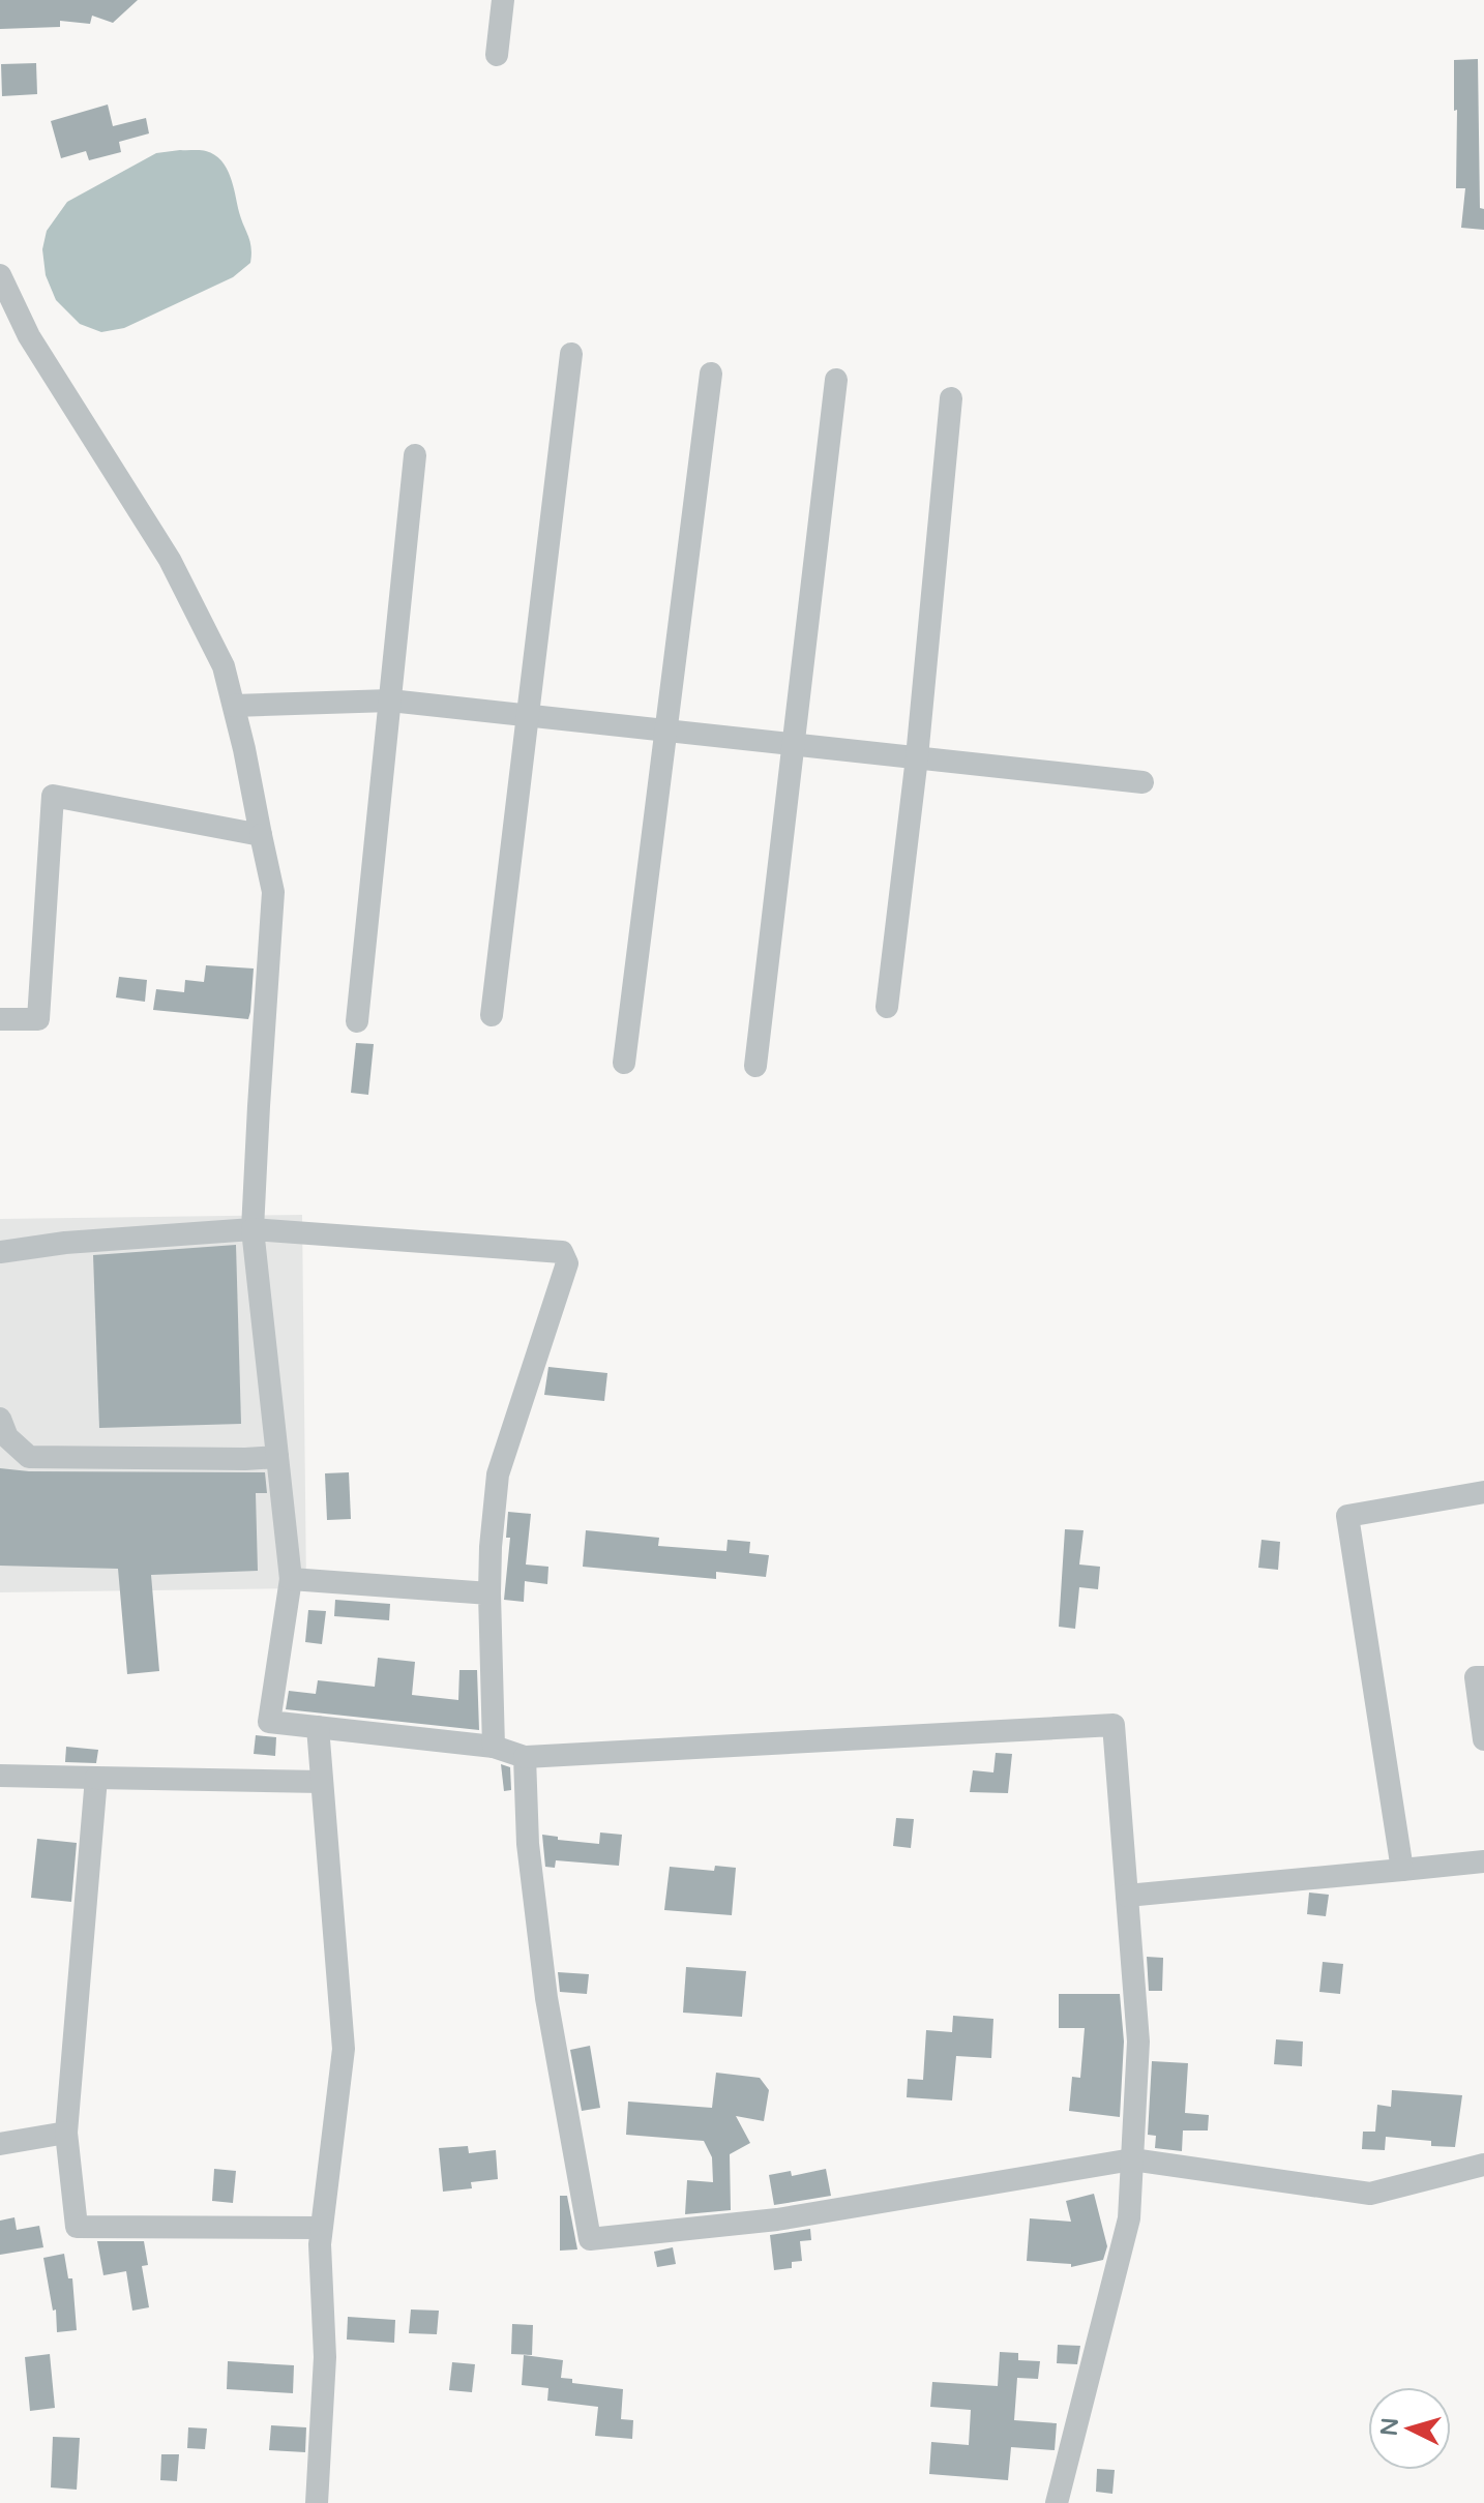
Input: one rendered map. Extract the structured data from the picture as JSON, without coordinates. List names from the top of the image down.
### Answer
{
  "north": "left"
}
